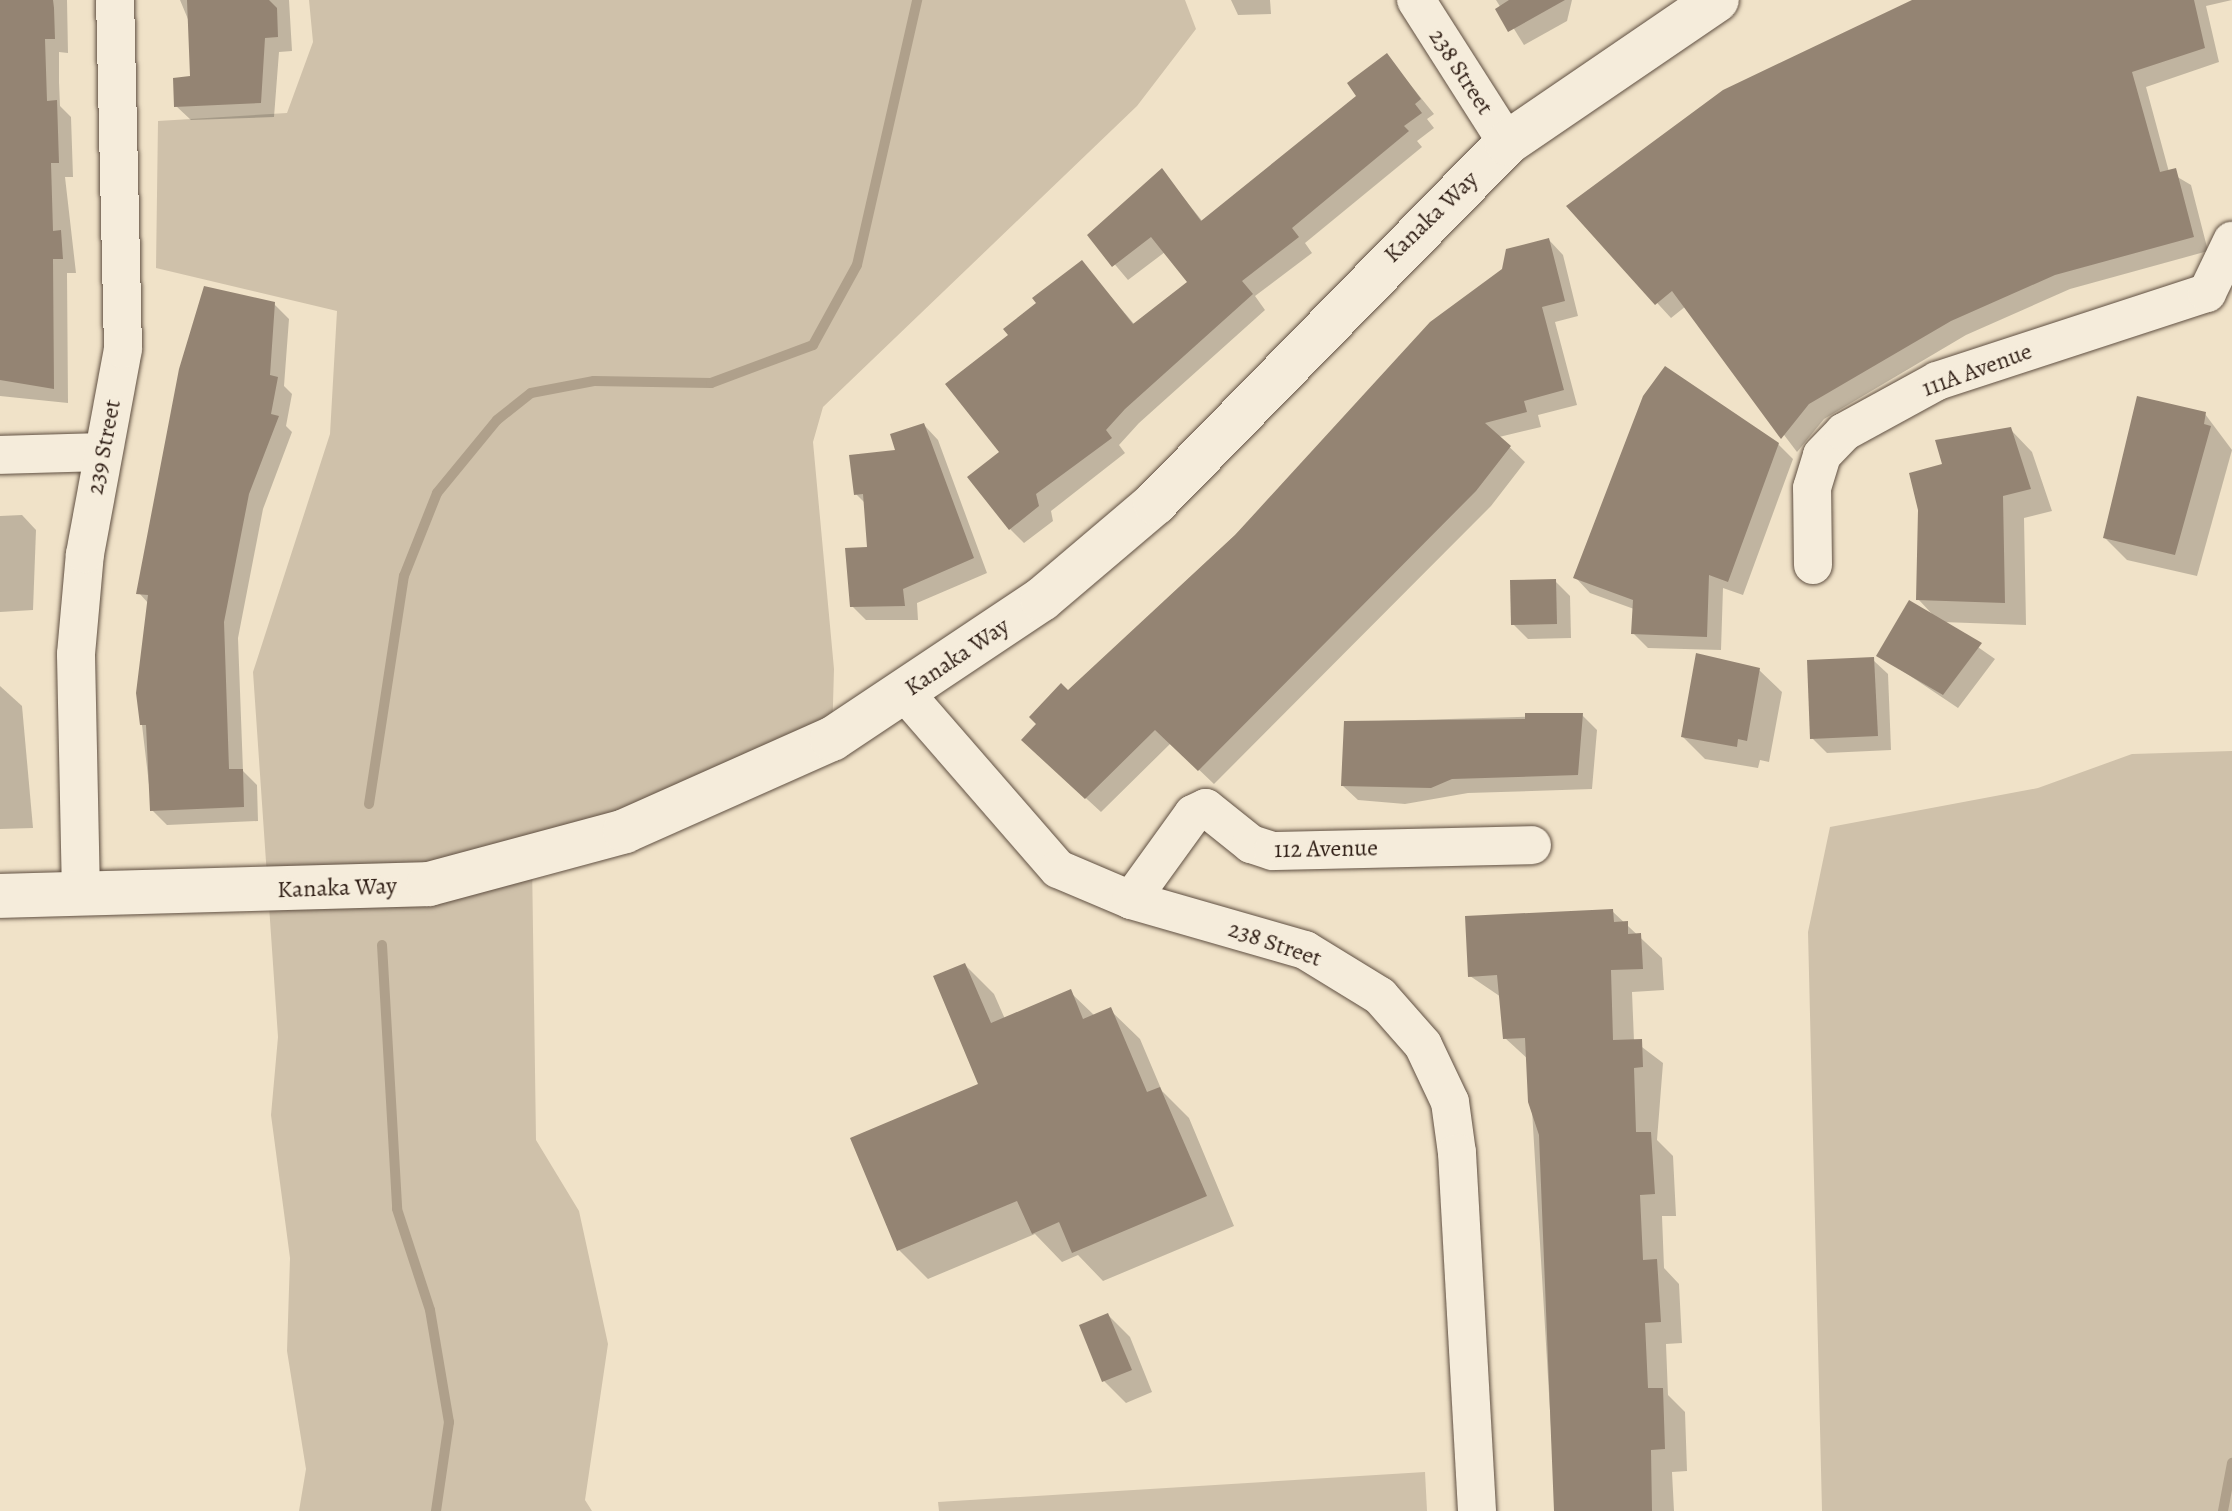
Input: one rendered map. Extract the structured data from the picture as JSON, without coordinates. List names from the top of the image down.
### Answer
{
  "streets": {
    "main road": ["Kanaka Way"],
    "street": [
      "238 Street",
      "111A Avenue",
      "239 Street",
      "112 Avenue"
    ]
  },
  "crossings": [
    ["238 Street", "Kanaka Way"],
    ["238 Street", "112 Avenue"],
    ["Kanaka Way", "239 Street"]
  ]
}
